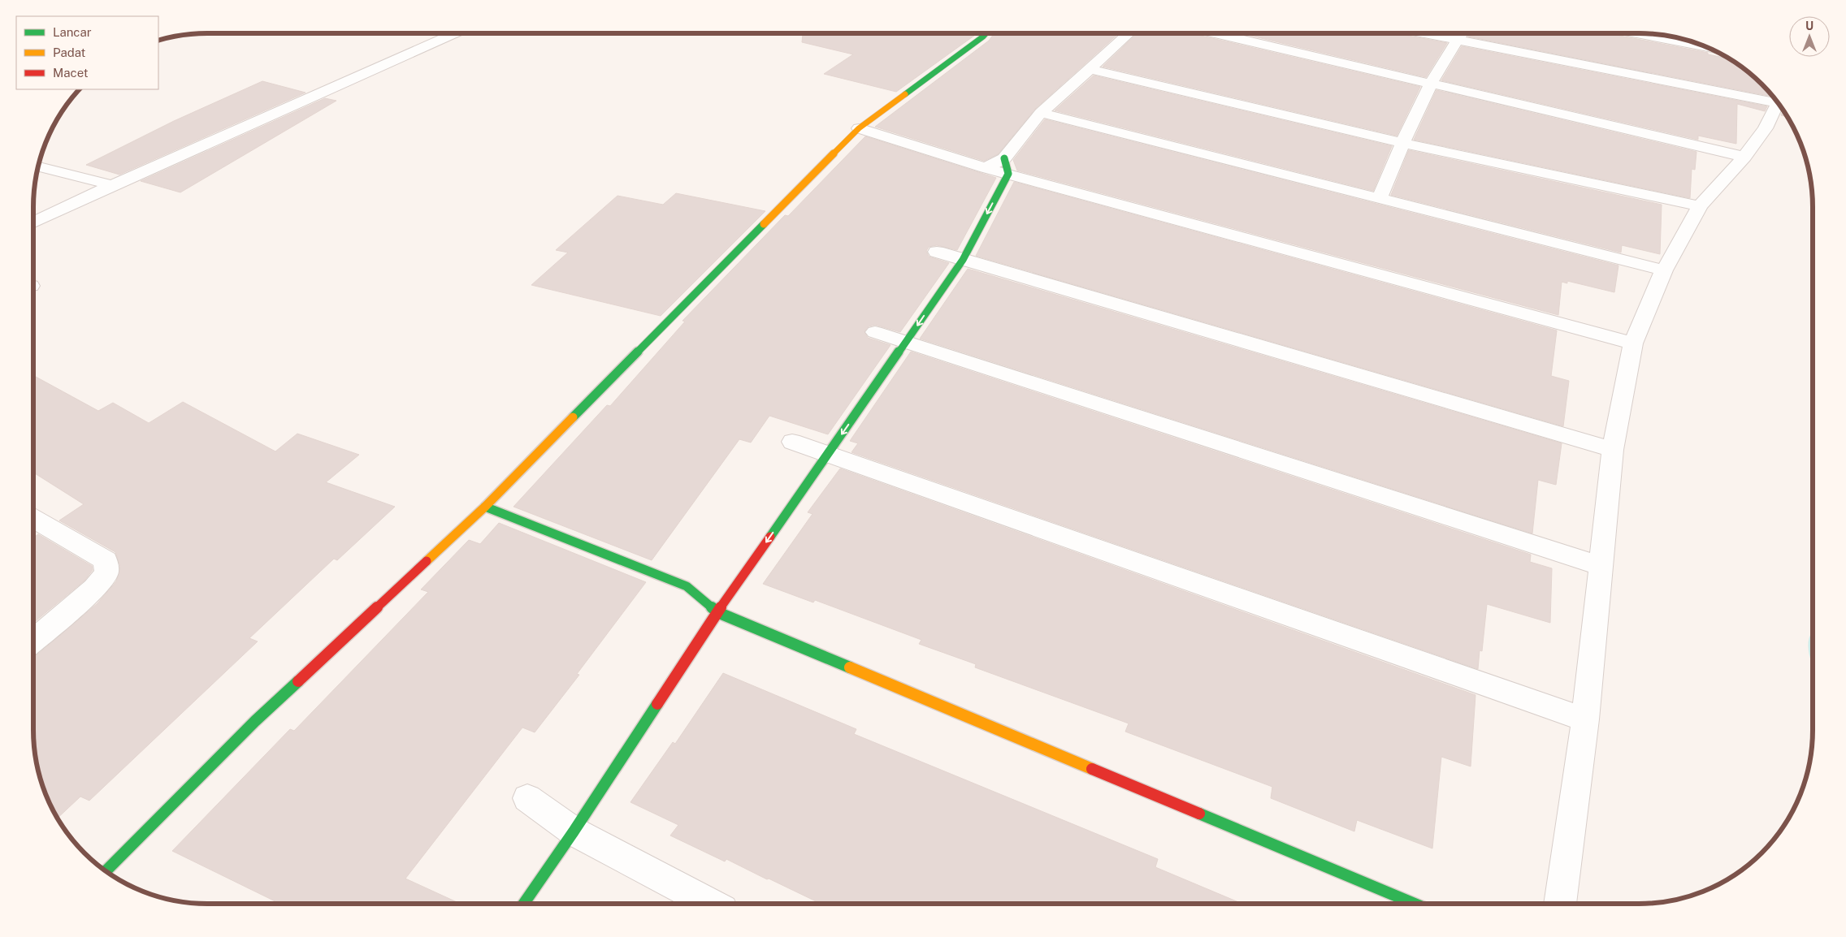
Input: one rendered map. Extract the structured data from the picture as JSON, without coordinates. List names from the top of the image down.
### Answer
{
  "legend": ["Lancar", "Padat", "Macet"],
  "north": "top"
}
